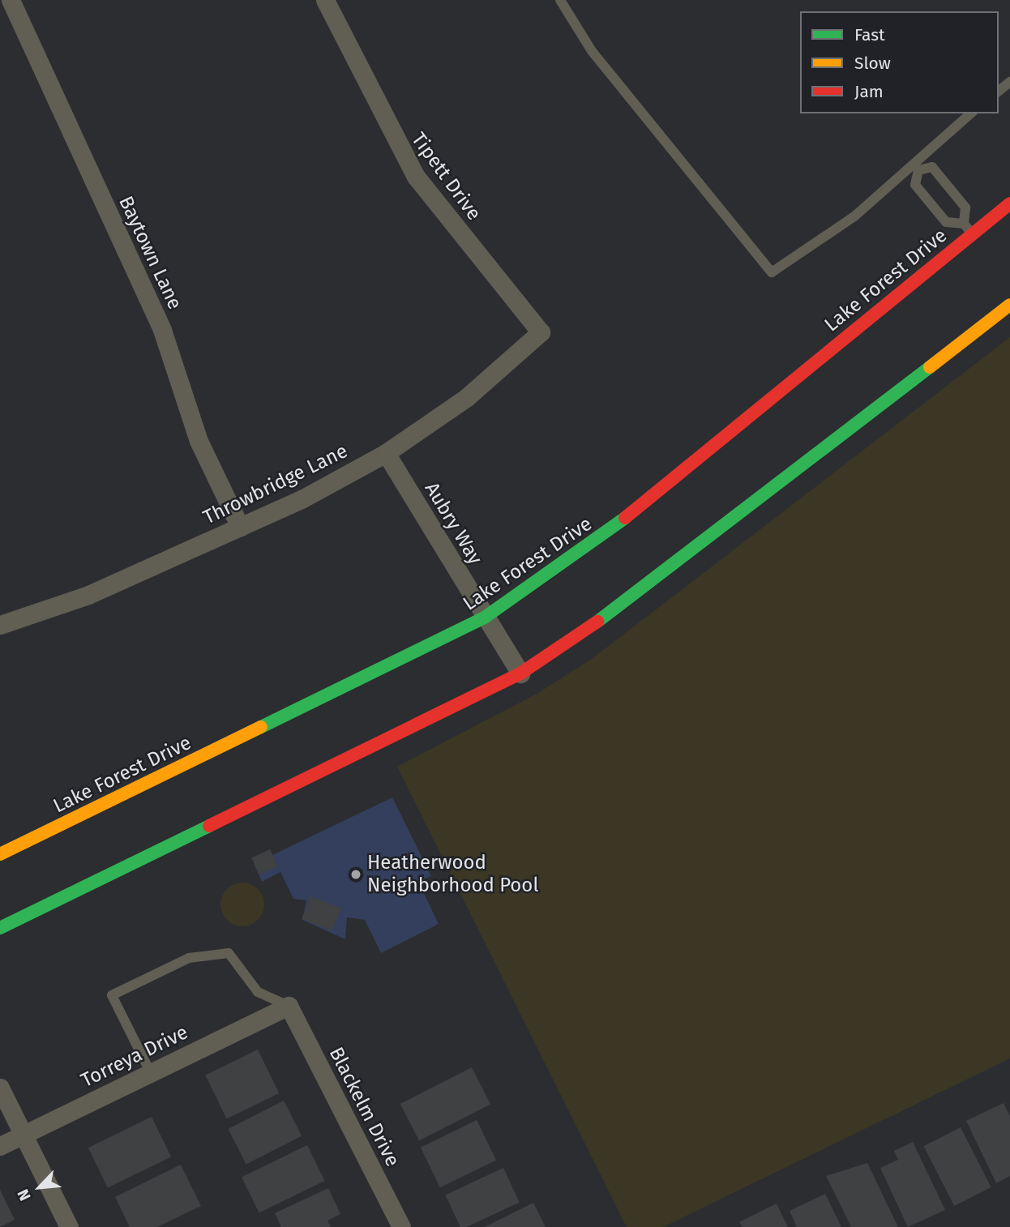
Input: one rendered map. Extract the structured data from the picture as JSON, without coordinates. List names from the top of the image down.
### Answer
{
  "streets": {
    "main road": ["Lake Forest Drive"],
    "street": [
      "Tipett Drive",
      "Baytown Lane",
      "Throwbridge Lane",
      "Aubry Way",
      "Torreya Drive",
      "Blackelm Drive"
    ]
  },
  "crossings": [
    ["Tipett Drive", "Throwbridge Lane"],
    ["Baytown Lane", "Throwbridge Lane"],
    ["Lake Forest Drive", "Aubry Way"],
    ["Throwbridge Lane", "Aubry Way"],
    ["Torreya Drive", "Blackelm Drive"]
  ],
  "places": ["Heatherwood Neighborhood Pool"],
  "legend": ["Fast", "Slow", "Jam"],
  "north": "bottom left"
}
